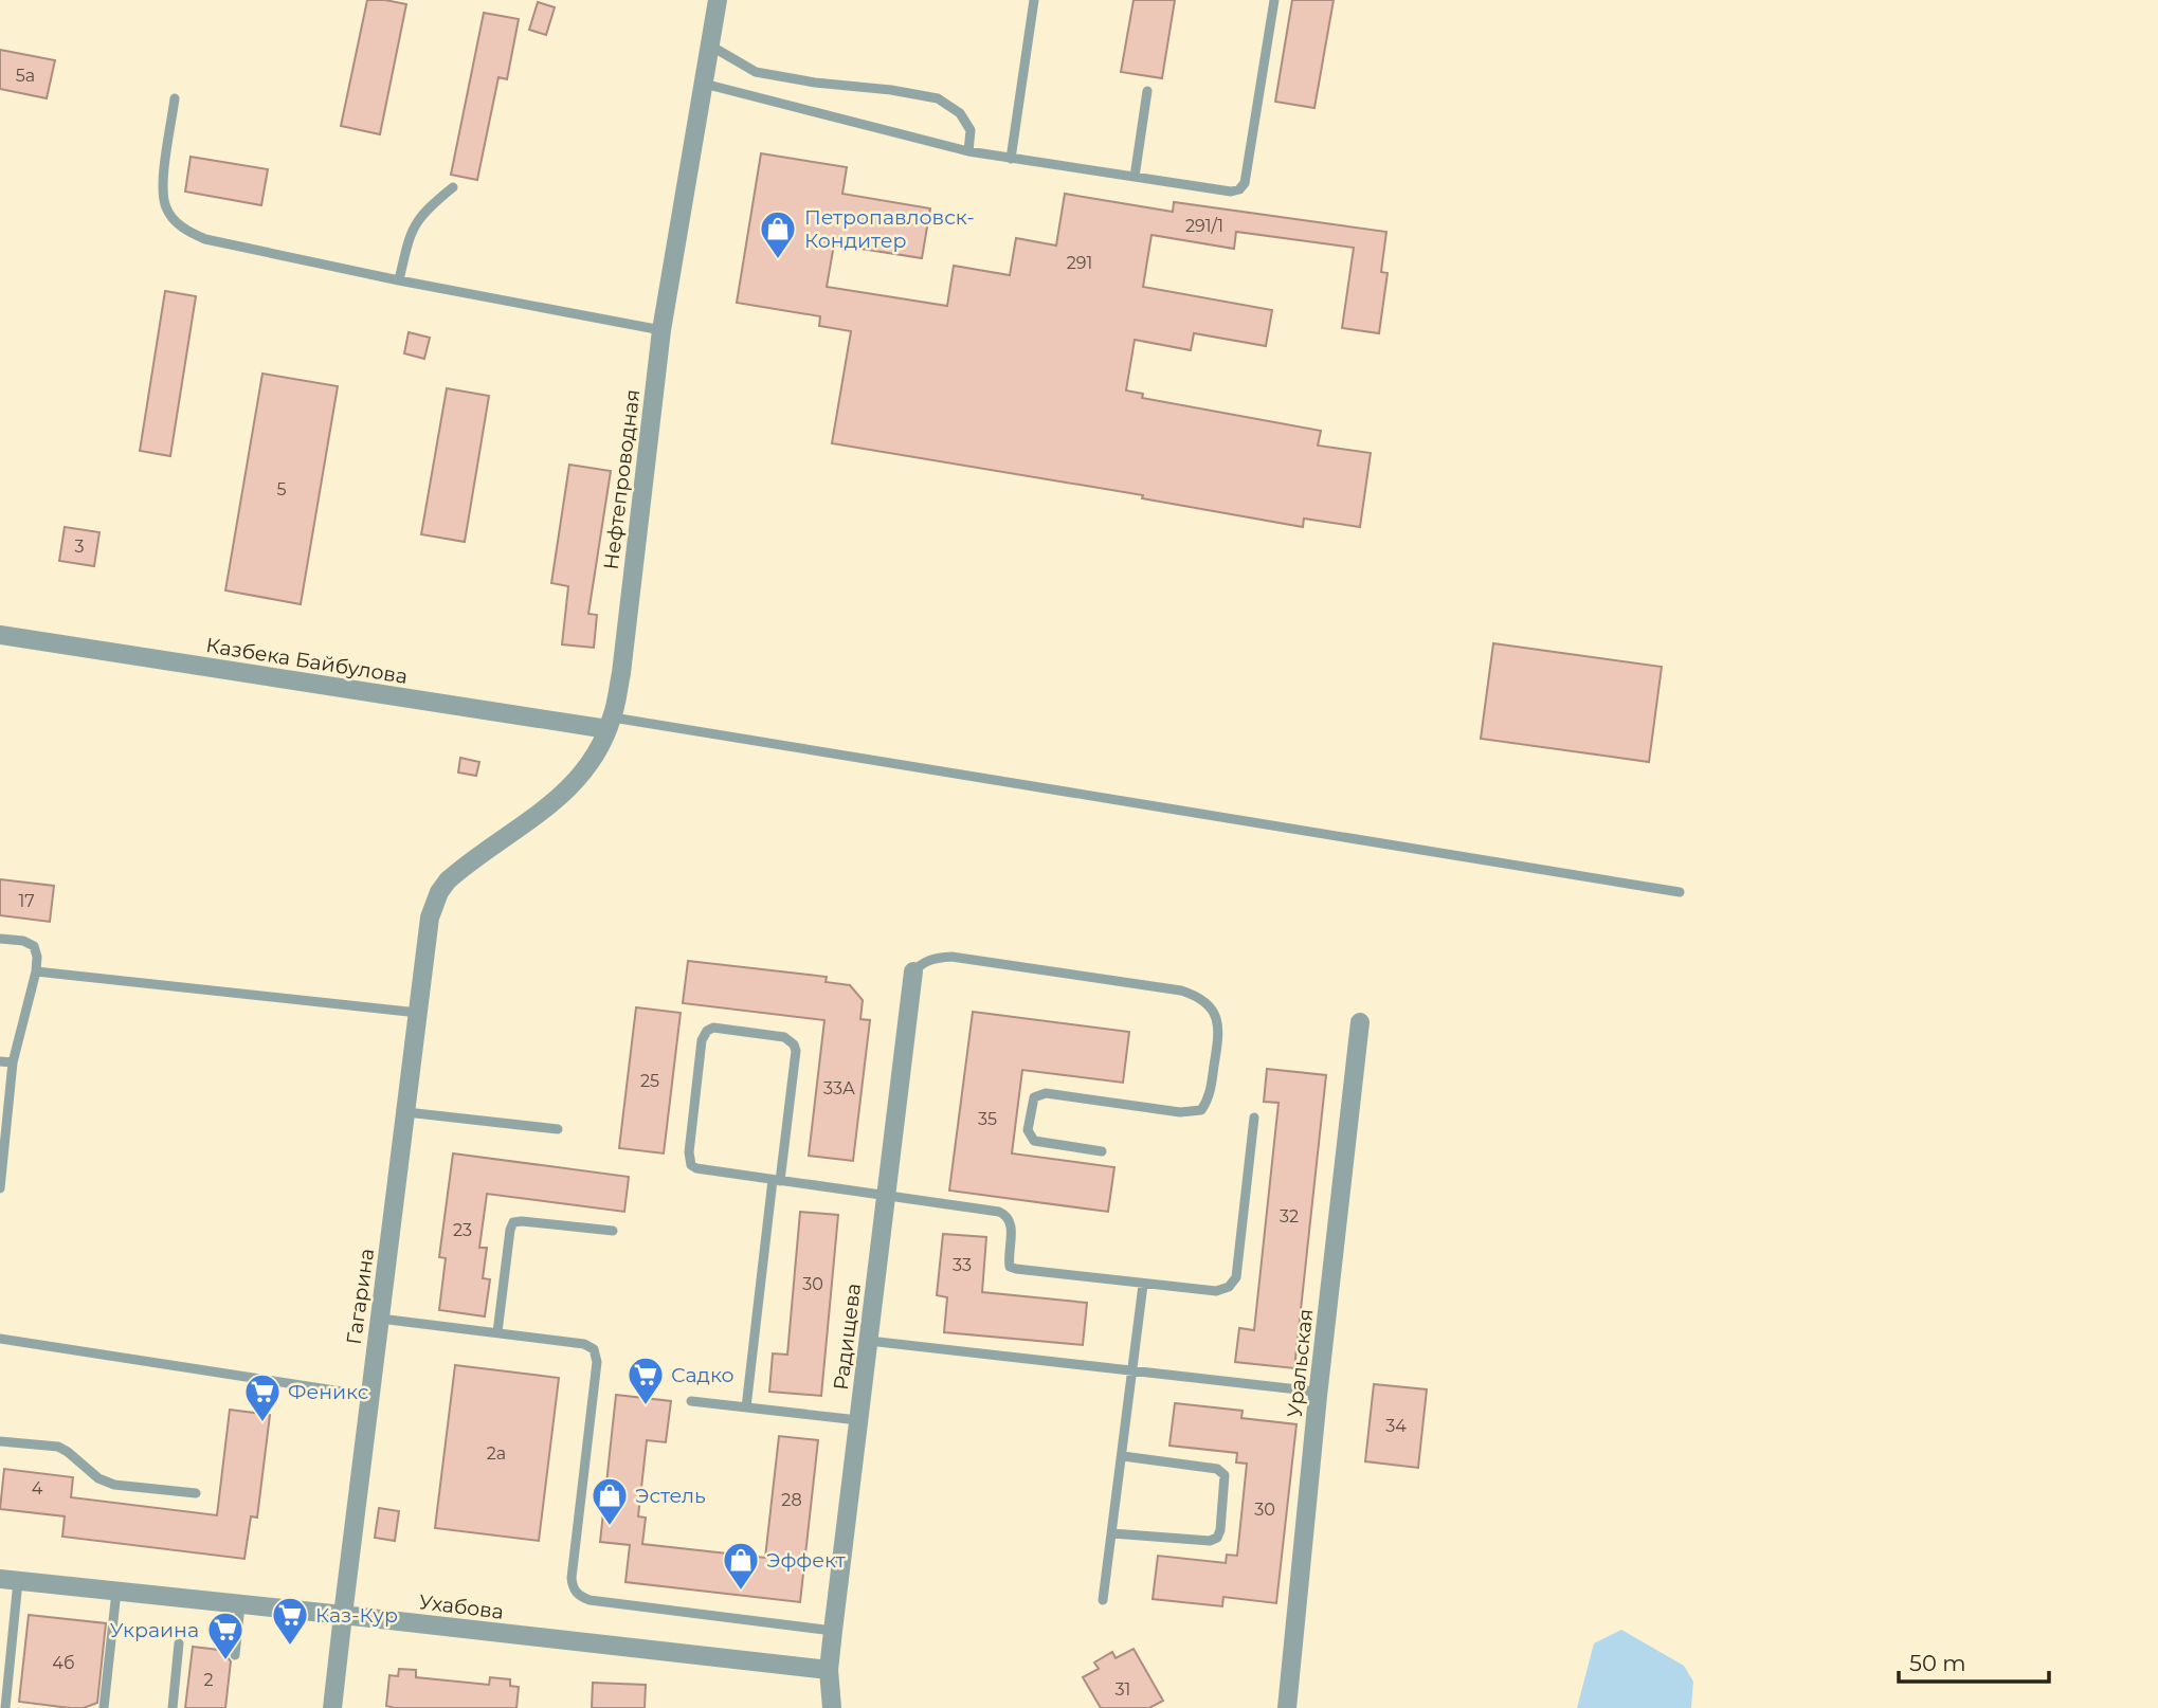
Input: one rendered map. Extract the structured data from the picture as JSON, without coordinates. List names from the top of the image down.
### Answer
{
  "streets": {
    "street": [
      "Нефтепроводная",
      "Казбека Байбулова",
      "Гагарина",
      "Радищева",
      "Уральская",
      "Ухабова"
    ]
  },
  "crossings": [
    ["Нефтепроводная", "Казбека Байбулова"],
    ["Нефтепроводная", "Гагарина"],
    ["Гагарина", "Ухабова"],
    ["Радищева", "Ухабова"]
  ],
  "places": {
    "shop": ["Петропавловск- Кондитер", "Эстель", "Эффект"],
    "supermarket": [
      "Садко",
      "Феникс",
      "Каз-Кур",
      "Украина"
    ]
  },
  "house_numbers": [
    "5а",
    "291/1",
    "291",
    "5",
    "3",
    "17",
    "25",
    "33А",
    "35",
    "32",
    "23",
    "33",
    "30",
    "34",
    "2а",
    "4",
    "28",
    "30",
    "4б",
    "2",
    "31"
  ],
  "scale_bar": "50 m"
}
